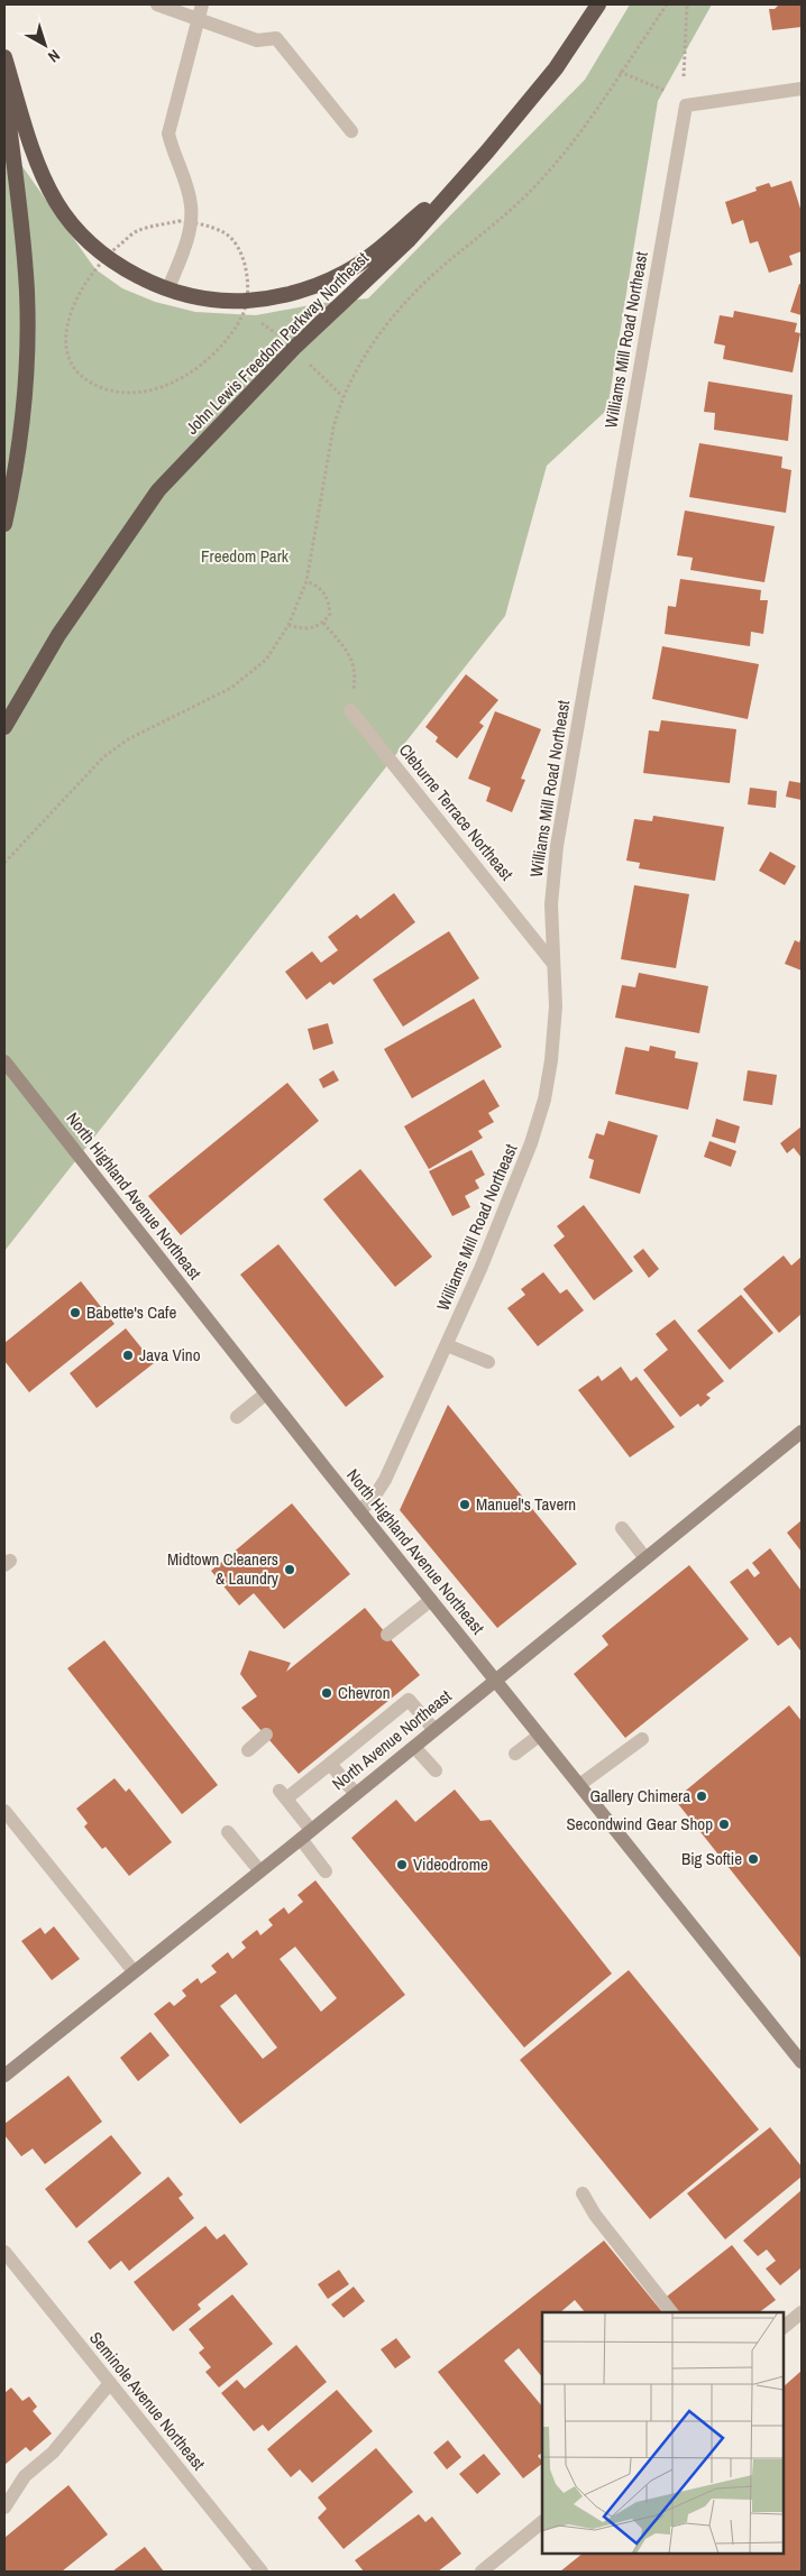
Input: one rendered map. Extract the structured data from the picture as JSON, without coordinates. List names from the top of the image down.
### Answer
{
  "streets": {
    "highway": ["John Lewis Freedom Parkway Northeast"],
    "main road": ["North Highland Avenue Northeast", "North Avenue Northeast"],
    "street": ["Williams Mill Road Northeast", "Cleburne Terrace Northeast", "Seminole Avenue Northeast"]
  },
  "crossings": [
    ["Williams Mill Road Northeast", "Cleburne Terrace Northeast"],
    ["Williams Mill Road Northeast", "North Highland Avenue Northeast"],
    ["North Highland Avenue Northeast", "North Avenue Northeast"]
  ],
  "parks": ["Freedom Park"],
  "places": [
    "Babette's Cafe",
    "Java Vino",
    "Manuel's Tavern",
    "Midtown Cleaners & Laundry",
    "Chevron",
    "Gallery Chimera",
    "Secondwind Gear Shop",
    "Big Softie",
    "Videodrome"
  ],
  "north": "bottom right"
}
